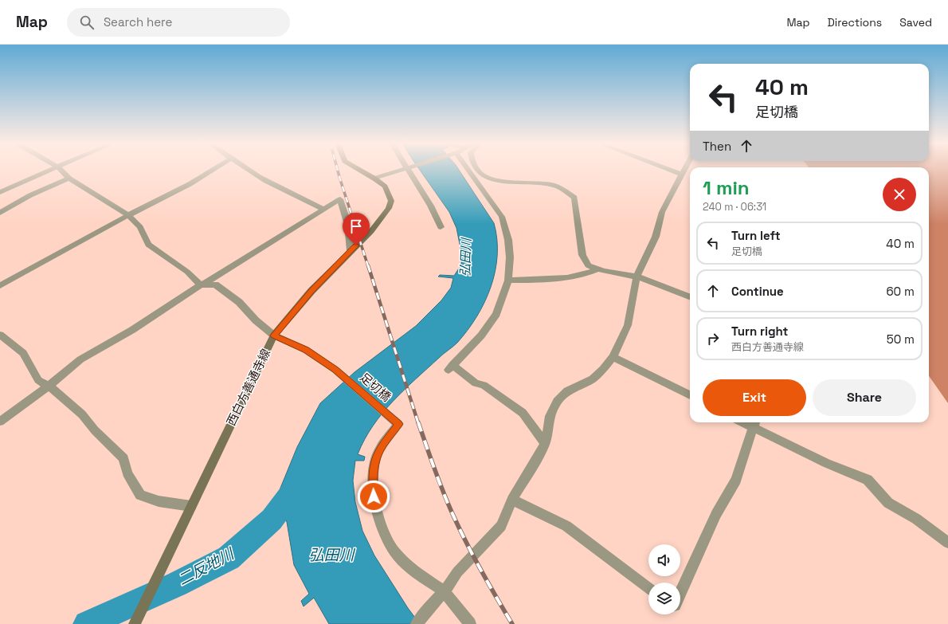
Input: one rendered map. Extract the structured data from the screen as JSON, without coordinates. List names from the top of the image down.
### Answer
{
  "streets": {
    "main road": ["西白方善通寺線"],
    "street": ["足切橋"]
  },
  "crossings": [
    ["西白方善通寺線", "足切橋"]
  ],
  "water": ["弘田川", "二反地川"],
  "page": {
    "header": "Map",
    "search": "Search here",
    "nav": ["Map", "Directions", "Saved"],
    "turn": ["40 m", "足切橋"],
    "then": "Then",
    "heading": ["1 min", "240 m · 06:31"],
    "list": [
      {
        "name": "Turn left",
        "note": "足切橋",
        "value": "40 m"
      },
      {
        "name": "Continue",
        "value": "60 m"
      },
      {
        "name": "Turn right",
        "note": "西白方善通寺線",
        "value": "50 m"
      }
    ],
    "buttons": ["Exit", "Share"]
  }
}
